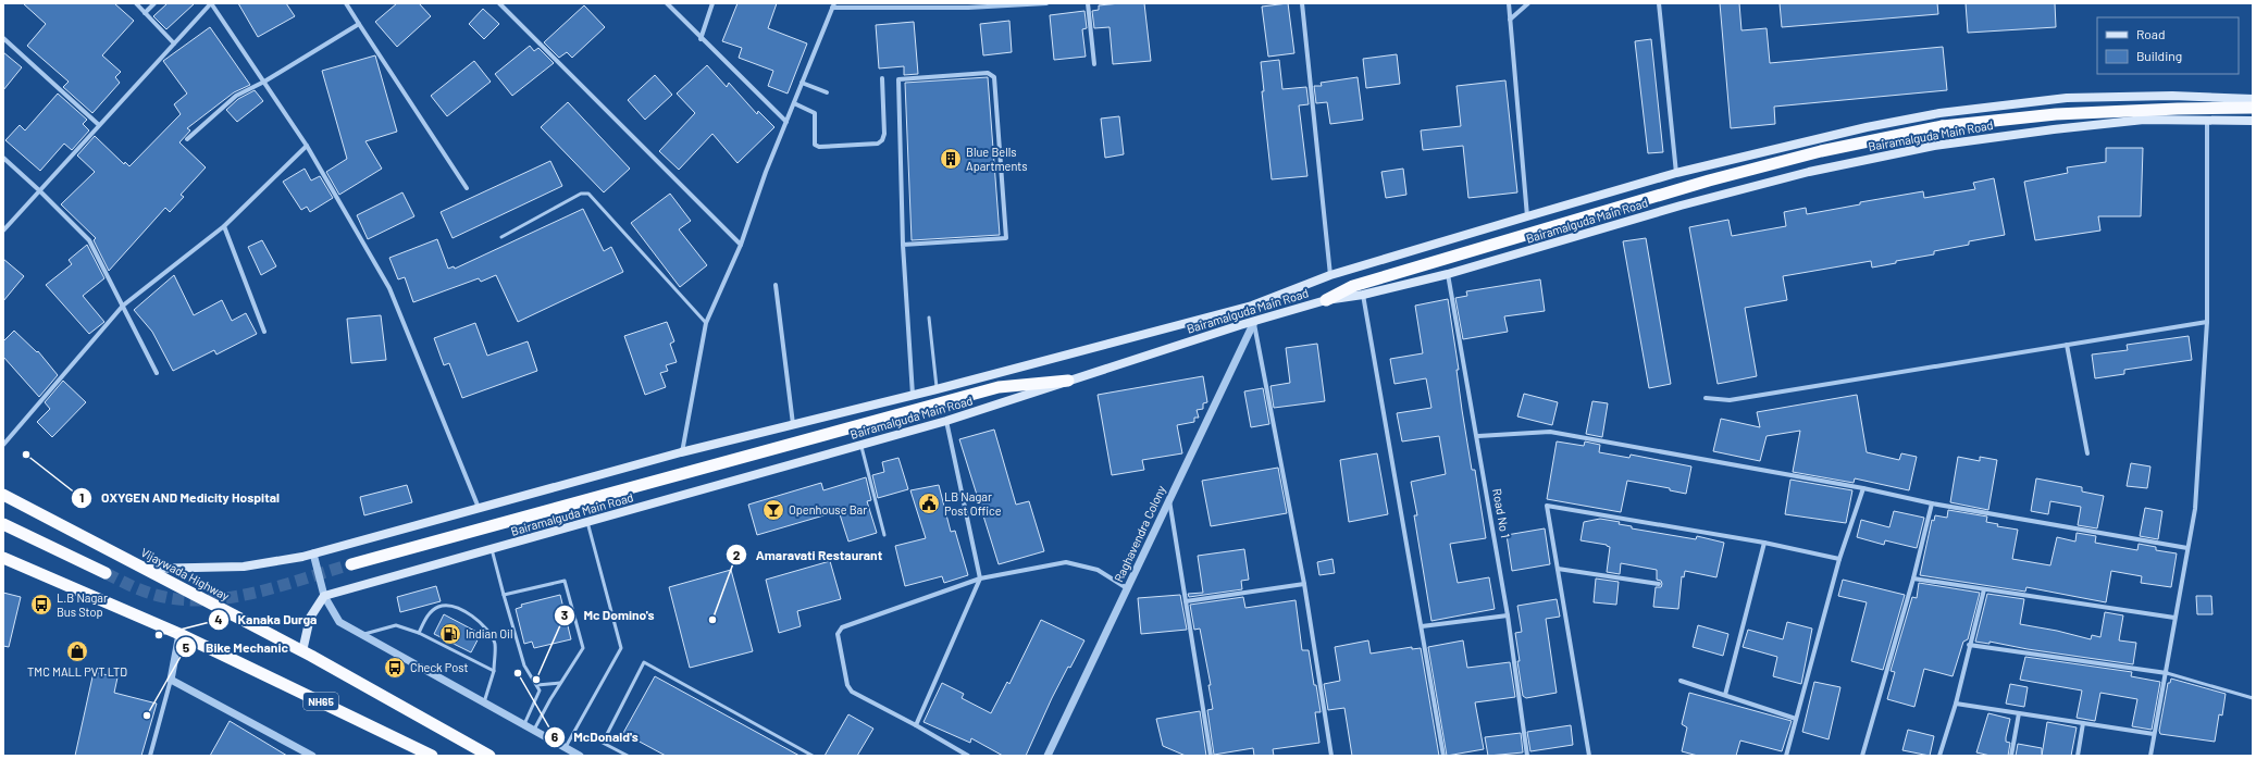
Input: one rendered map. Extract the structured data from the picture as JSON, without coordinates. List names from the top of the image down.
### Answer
{
  "streets": {
    "highway": ["Vijaywada Highway", "NH65"],
    "main road": ["Bairamalguda Main Road"],
    "street": ["Road No 1", "Raghavendra Colony"]
  },
  "crossings": [
    ["Bairamalguda Main Road", "Road No 1"],
    ["Bairamalguda Main Road", "Raghavendra Colony"]
  ],
  "places": {
    "building": ["Blue Bells Apartments"],
    "other": [
      "OXYGEN AND Medicity Hospital",
      "Amaravati Restaurant",
      "Kanaka Durga",
      "McDonald's",
      "Mc Domino's",
      "Bike Mechanic"
    ],
    "public building": ["LB Nagar Post Office"],
    "bar": ["Openhouse Bar"],
    "bus stop": ["L.B Nagar Bus Stop", "Check Post"],
    "fuel station": ["Indian Oil"],
    "shop": ["TMC MALL PVT LTD"]
  },
  "legend": ["Road", "Building"]
}
